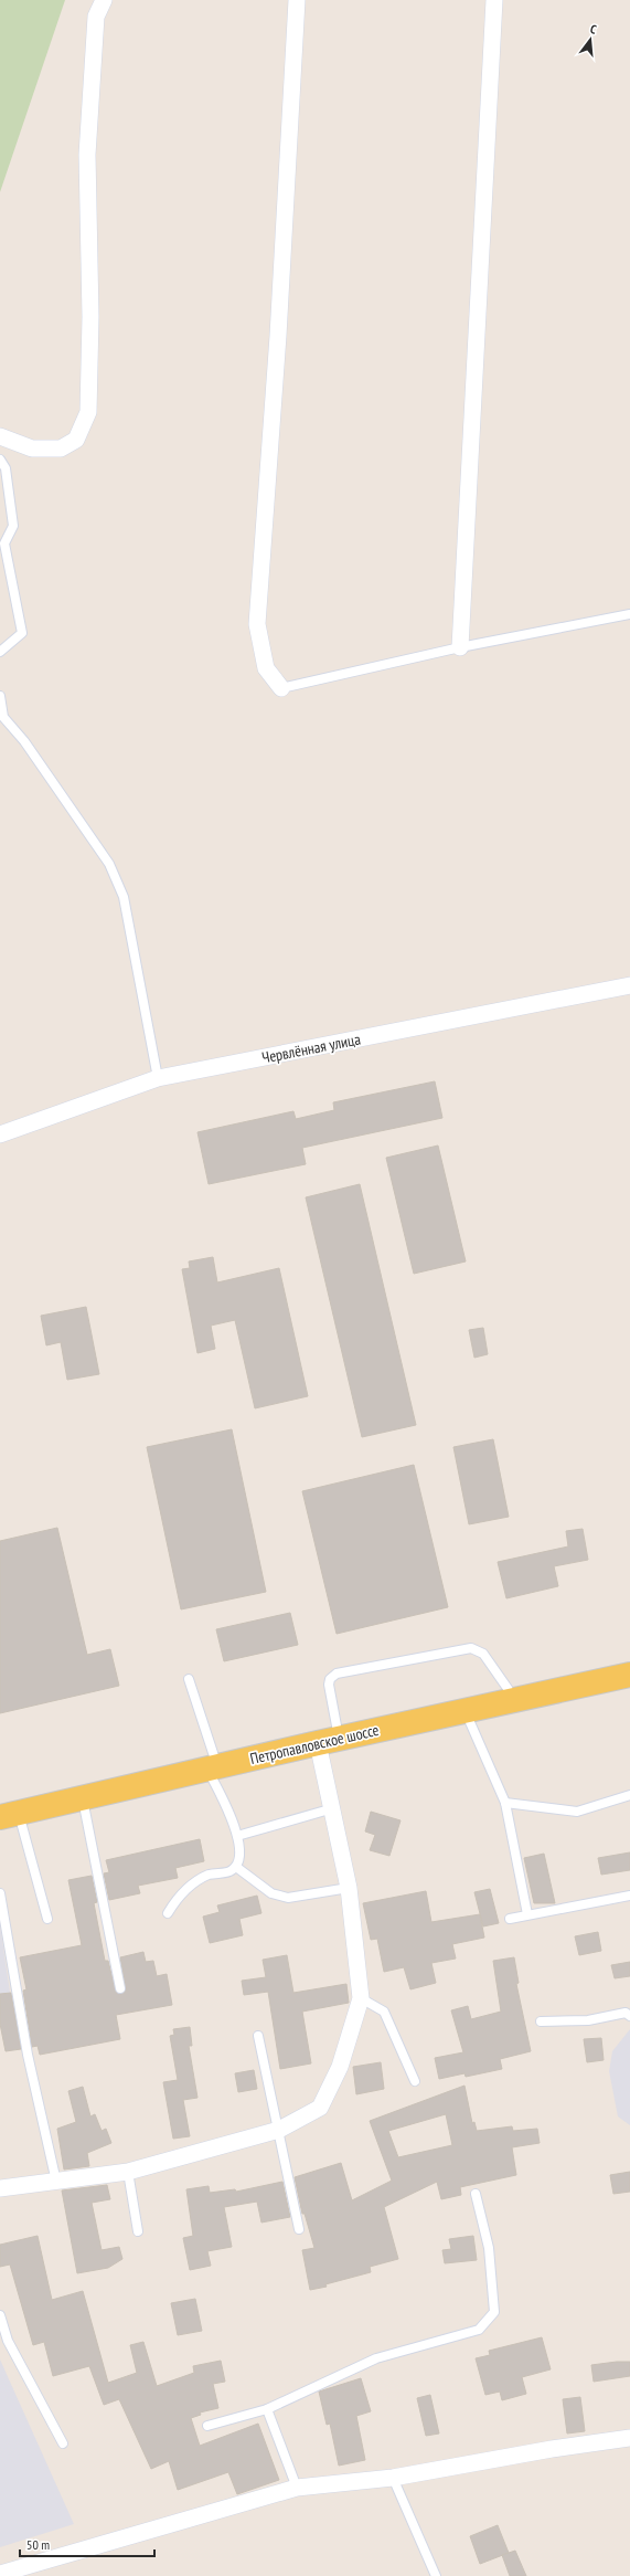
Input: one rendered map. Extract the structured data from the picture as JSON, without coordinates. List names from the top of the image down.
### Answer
{
  "streets": {
    "main road": ["Петропавловское шоссе"],
    "street": ["Червлённая улица"]
  },
  "scale_bar": "50 m",
  "north": "top"
}
